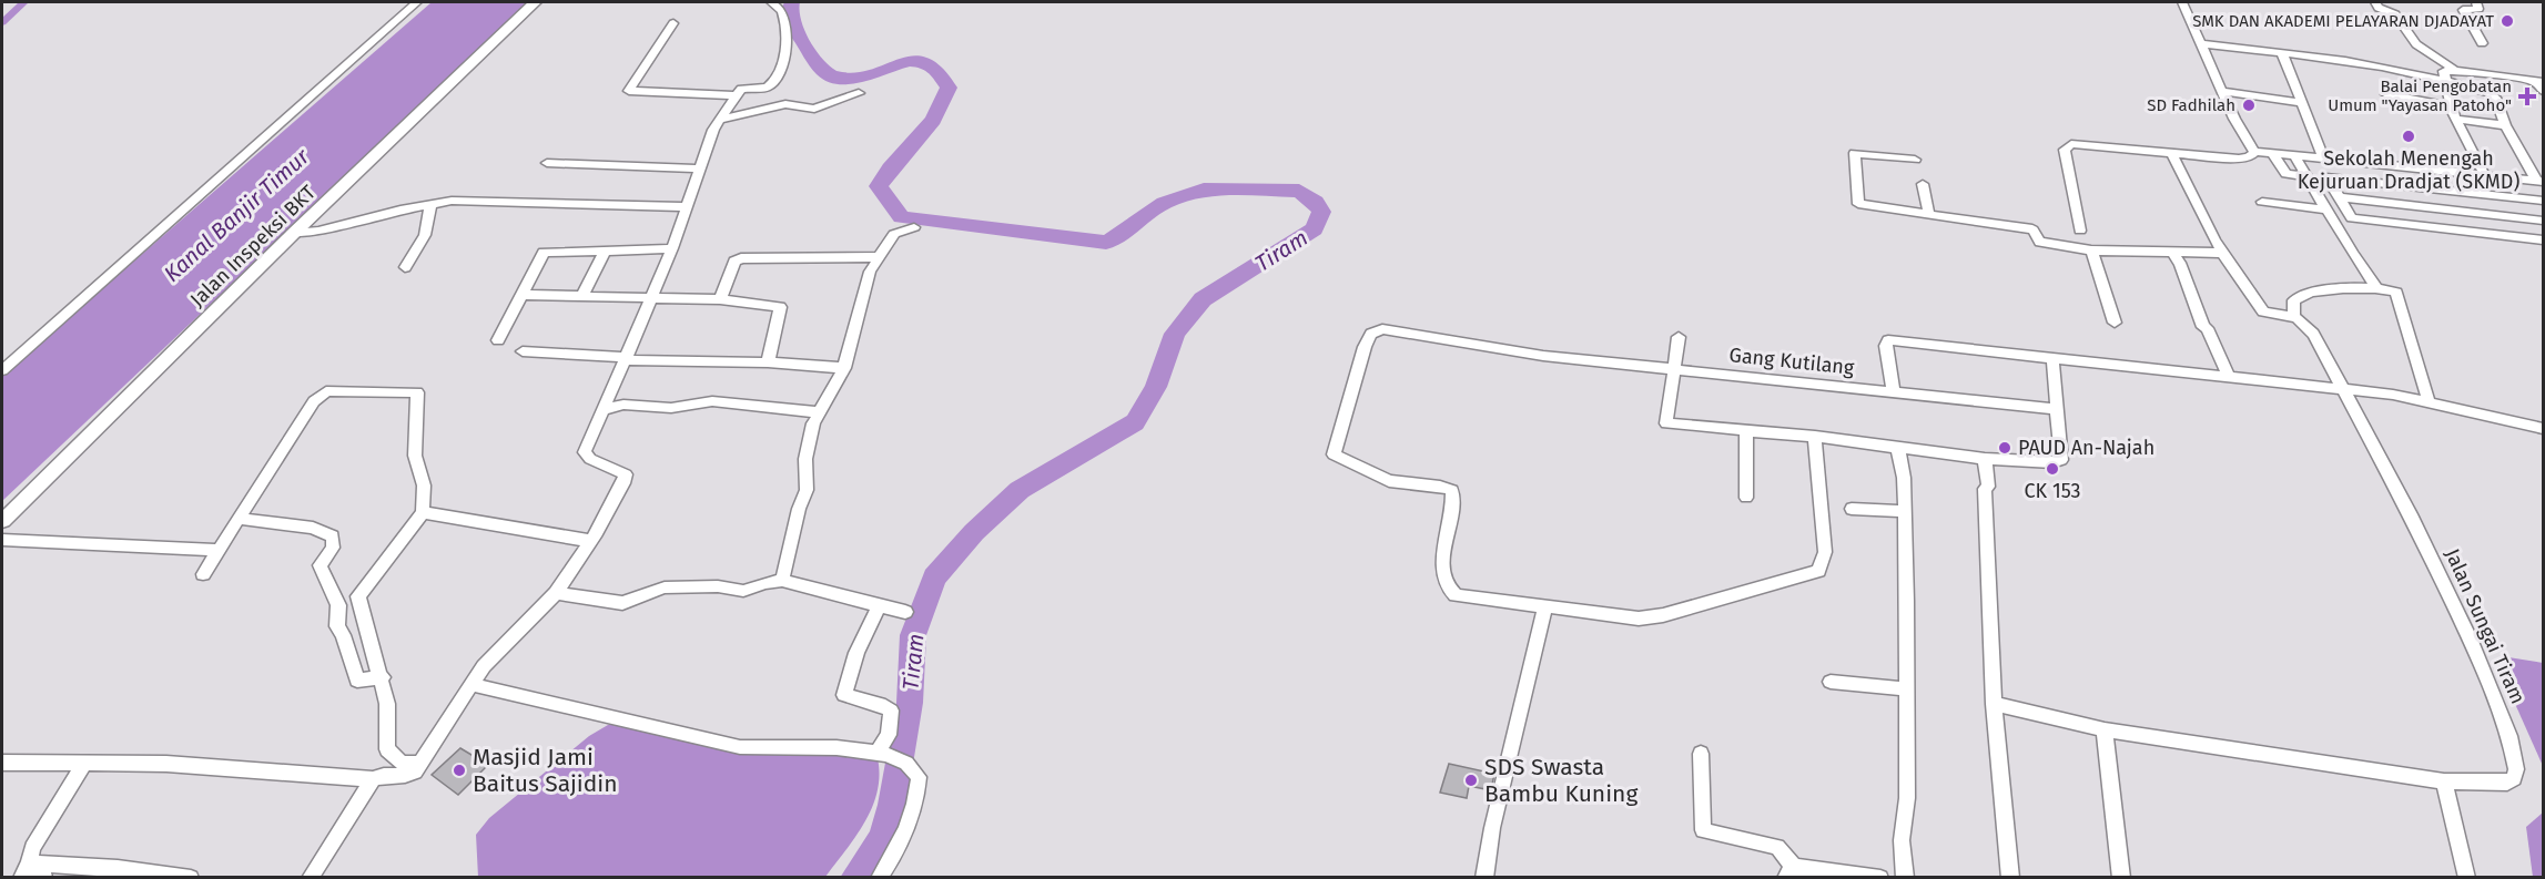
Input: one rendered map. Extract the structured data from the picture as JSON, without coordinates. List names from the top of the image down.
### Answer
{
  "streets": {
    "street": ["Jalan Inspeksi BKT", "Gang Kutilang", "Jalan Sungai Tiram"]
  },
  "water": ["Kanal Banjir Timur", "Tiram"],
  "places": {
    "other": [
      "SMK DAN AKADEMI PELAYARAN DJADAYAT",
      "SD Fadhilah",
      "Sekolah Menengah Kejuruan Dradjat (SKMD)",
      "PAUD An-Najah",
      "CK 153",
      "Masjid Jami Baitus Sajidin",
      "SDS Swasta Bambu Kuning"
    ],
    "health": ["Balai Pengobatan Umum \"Yayasan Patoho\""]
  }
}
